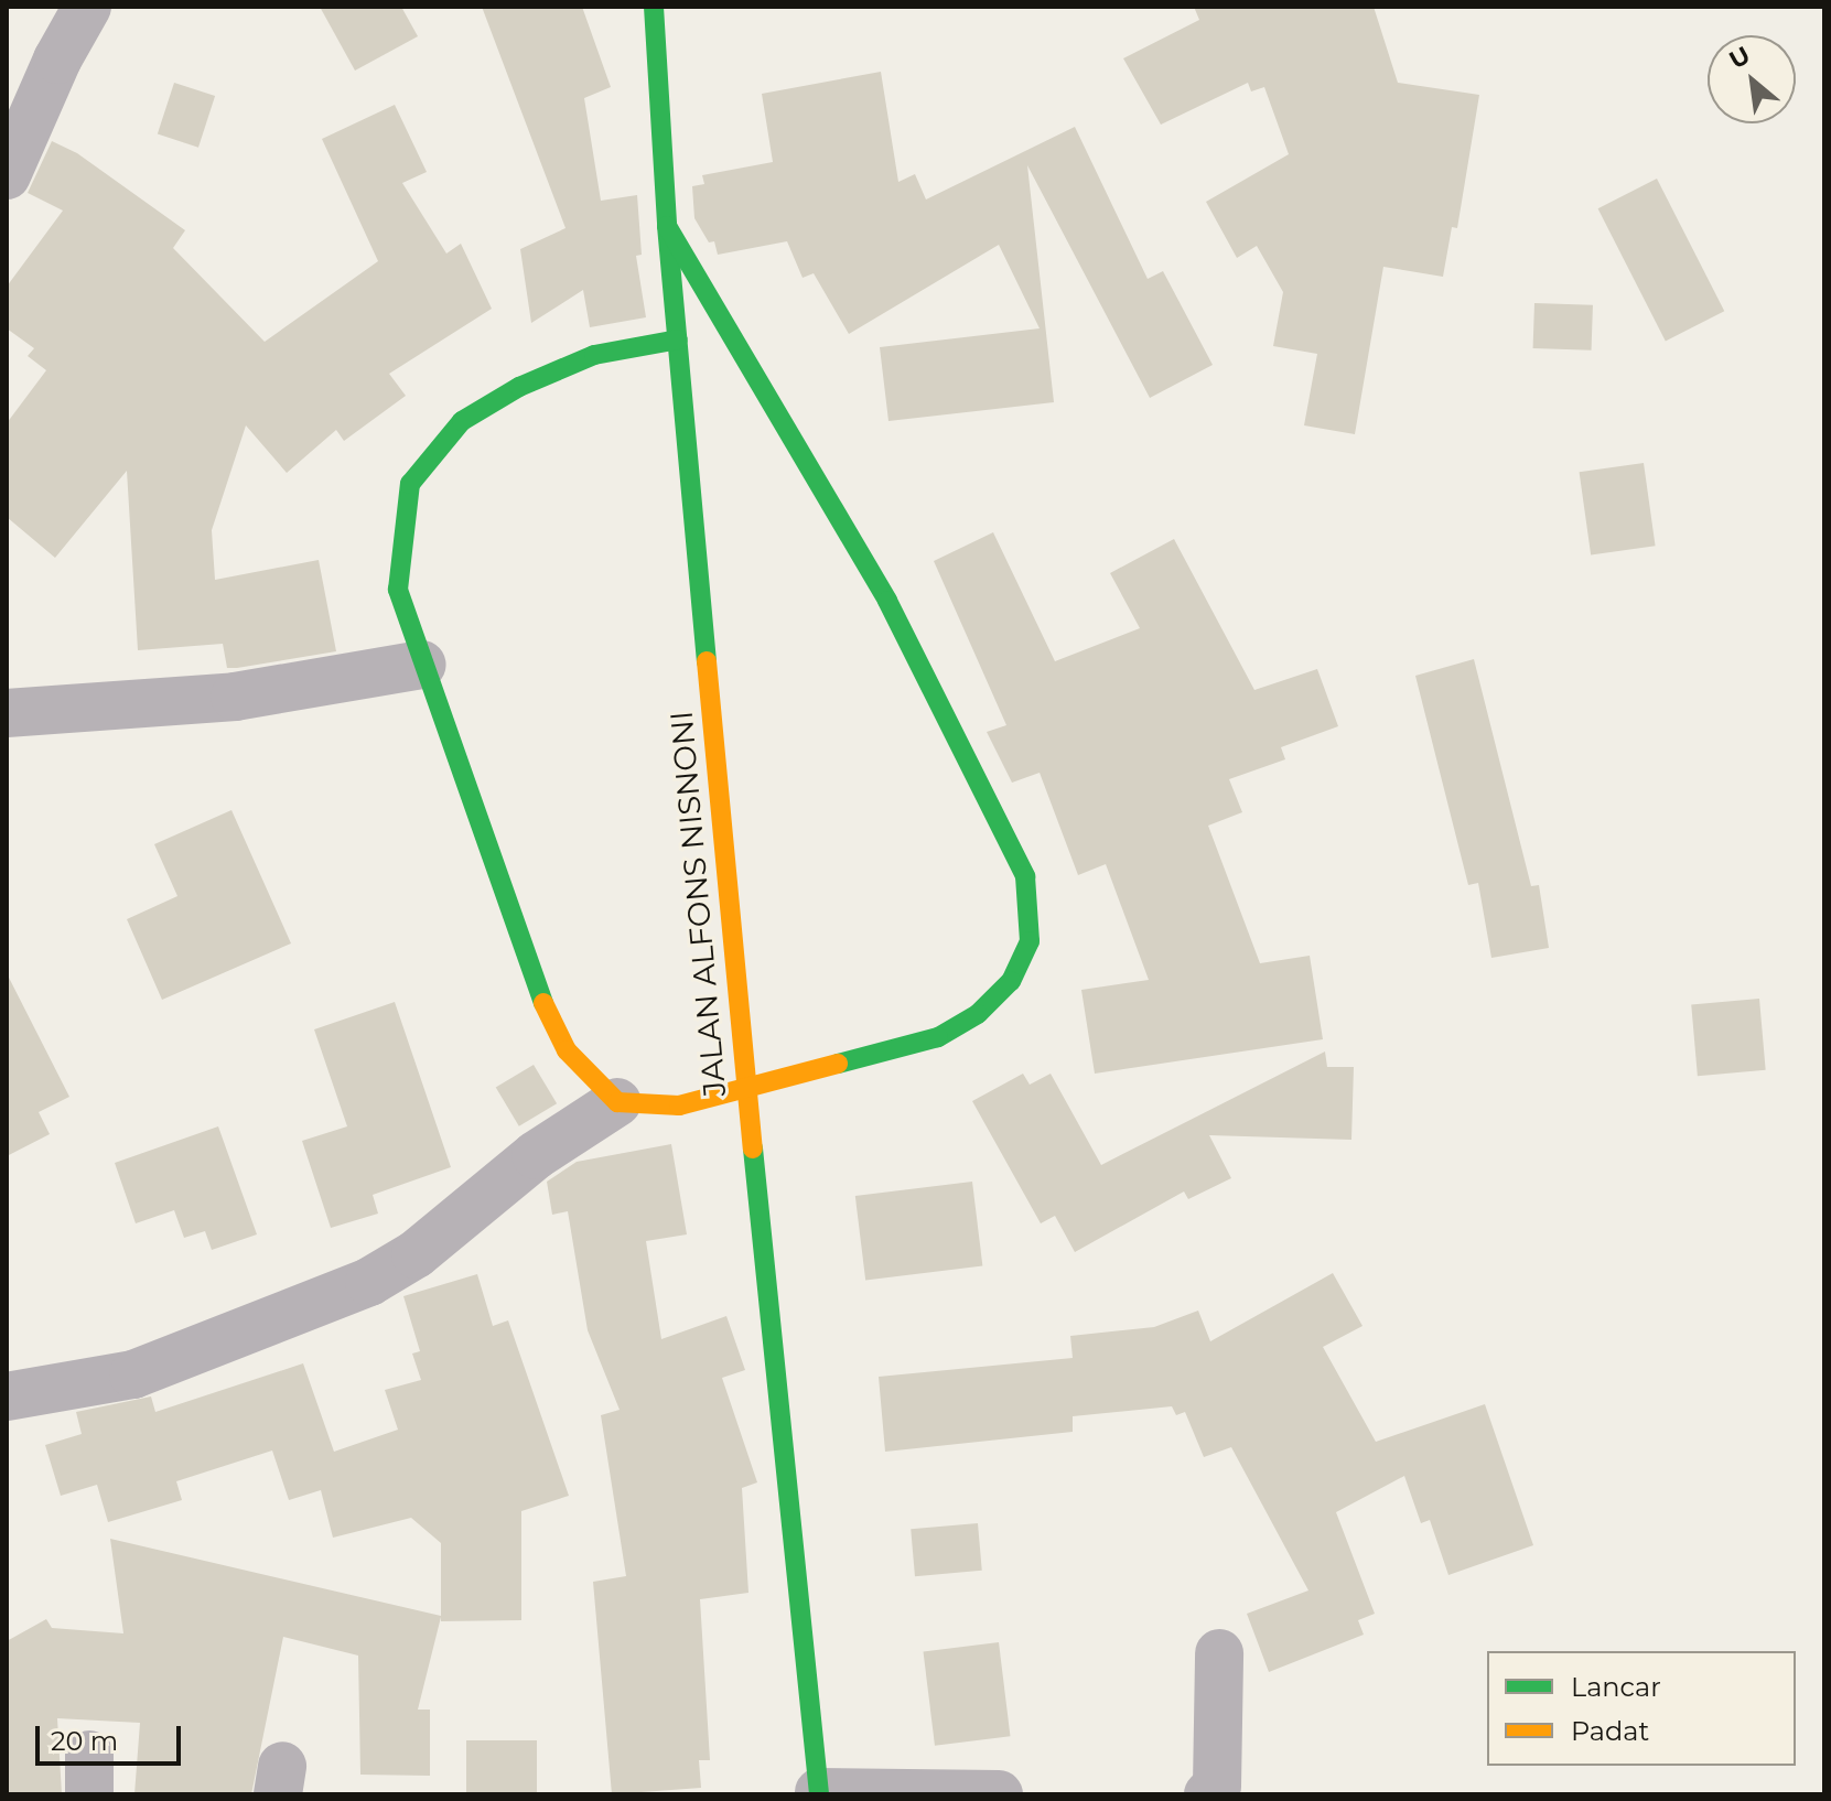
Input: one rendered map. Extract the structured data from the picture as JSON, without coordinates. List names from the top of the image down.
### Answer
{
  "streets": {
    "street": ["JALAN ALFONS NISNONI"]
  },
  "legend": ["Lancar", "Padat"],
  "scale_bar": "20 m",
  "north": "top left"
}
